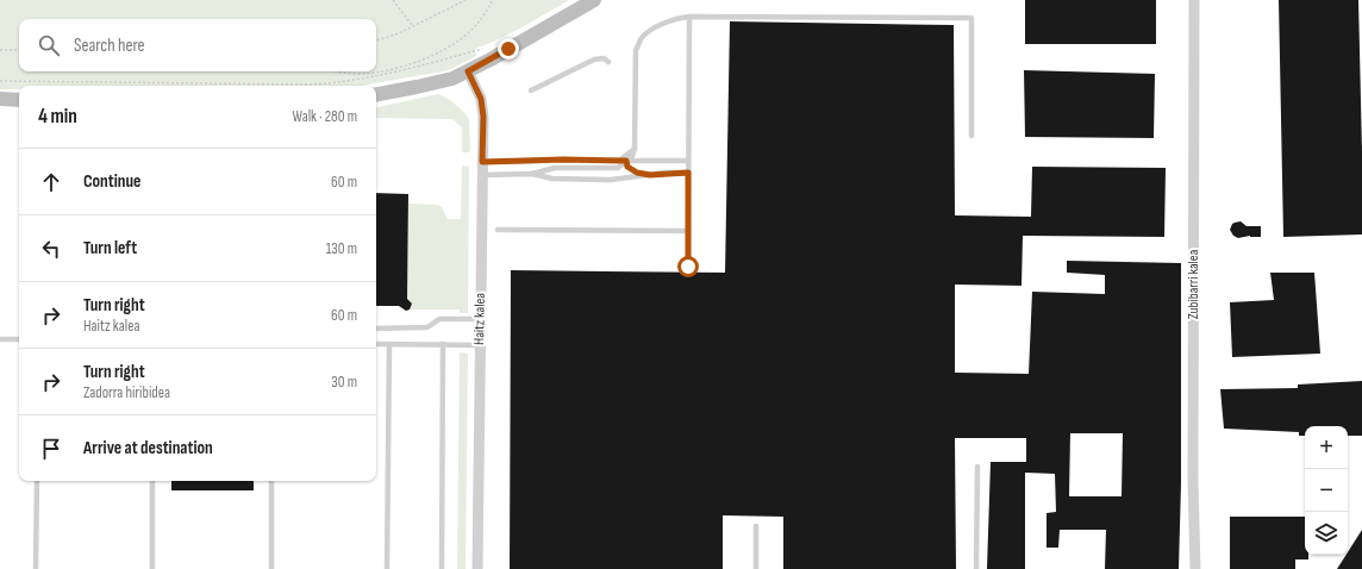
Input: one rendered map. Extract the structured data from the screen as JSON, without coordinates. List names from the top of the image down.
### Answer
{
  "streets": {
    "street": ["Zubibarri kalea", "Haitz kalea"]
  },
  "page": {
    "search": "Search here",
    "heading": ["4 min", "Walk · 280 m"],
    "list": [
      ["Continue", "60 m"],
      ["Turn left", "130 m"],
      ["Turn right", "Haitz kalea", "60 m"],
      ["Turn right", "Zadorra hiribidea", "30 m"],
      "Arrive at destination"
    ],
    "map_buttons": ["+", "−"]
  }
}
